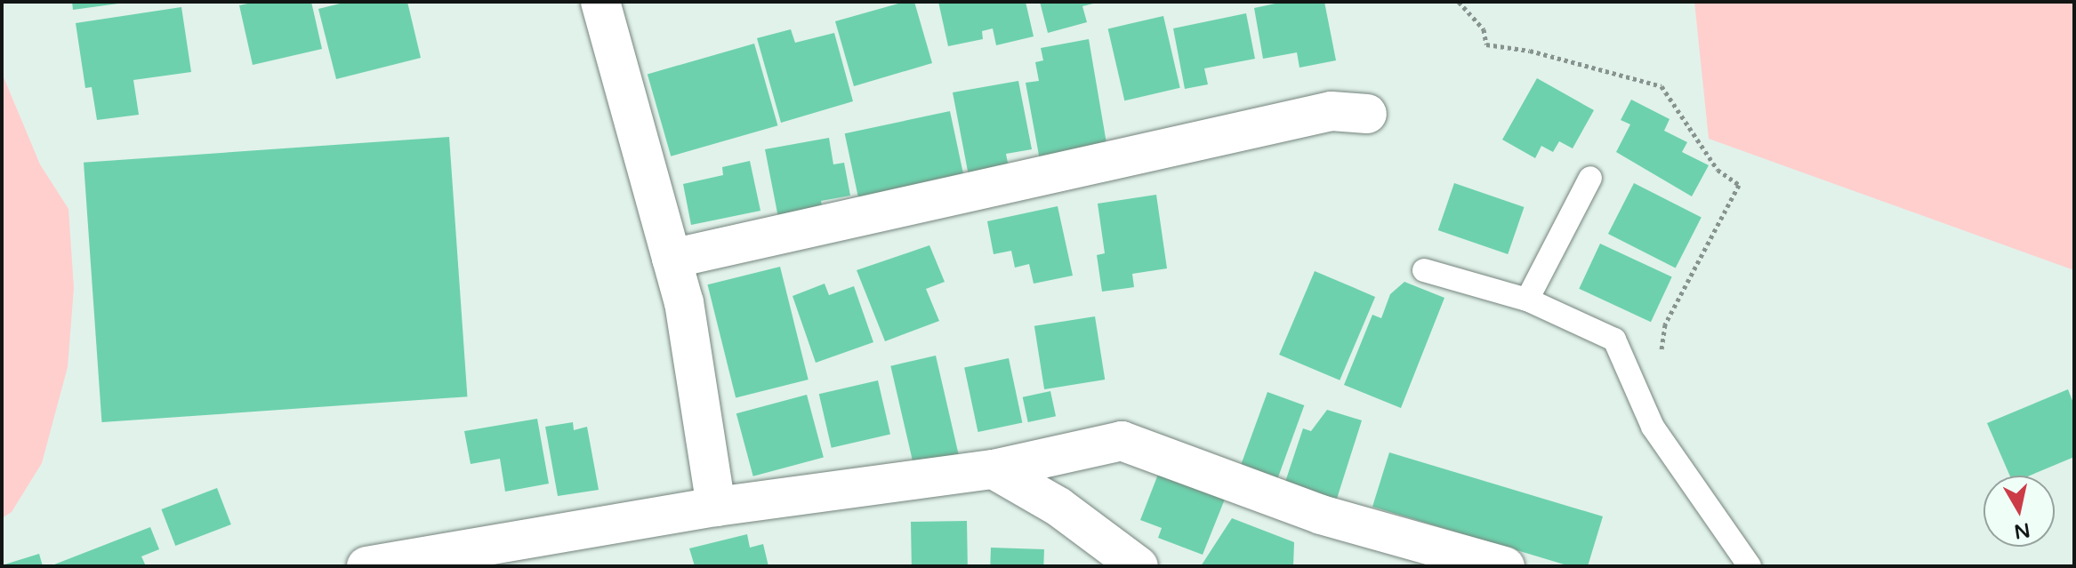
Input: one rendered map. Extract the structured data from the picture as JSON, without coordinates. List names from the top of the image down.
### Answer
{
  "north": "bottom"
}
